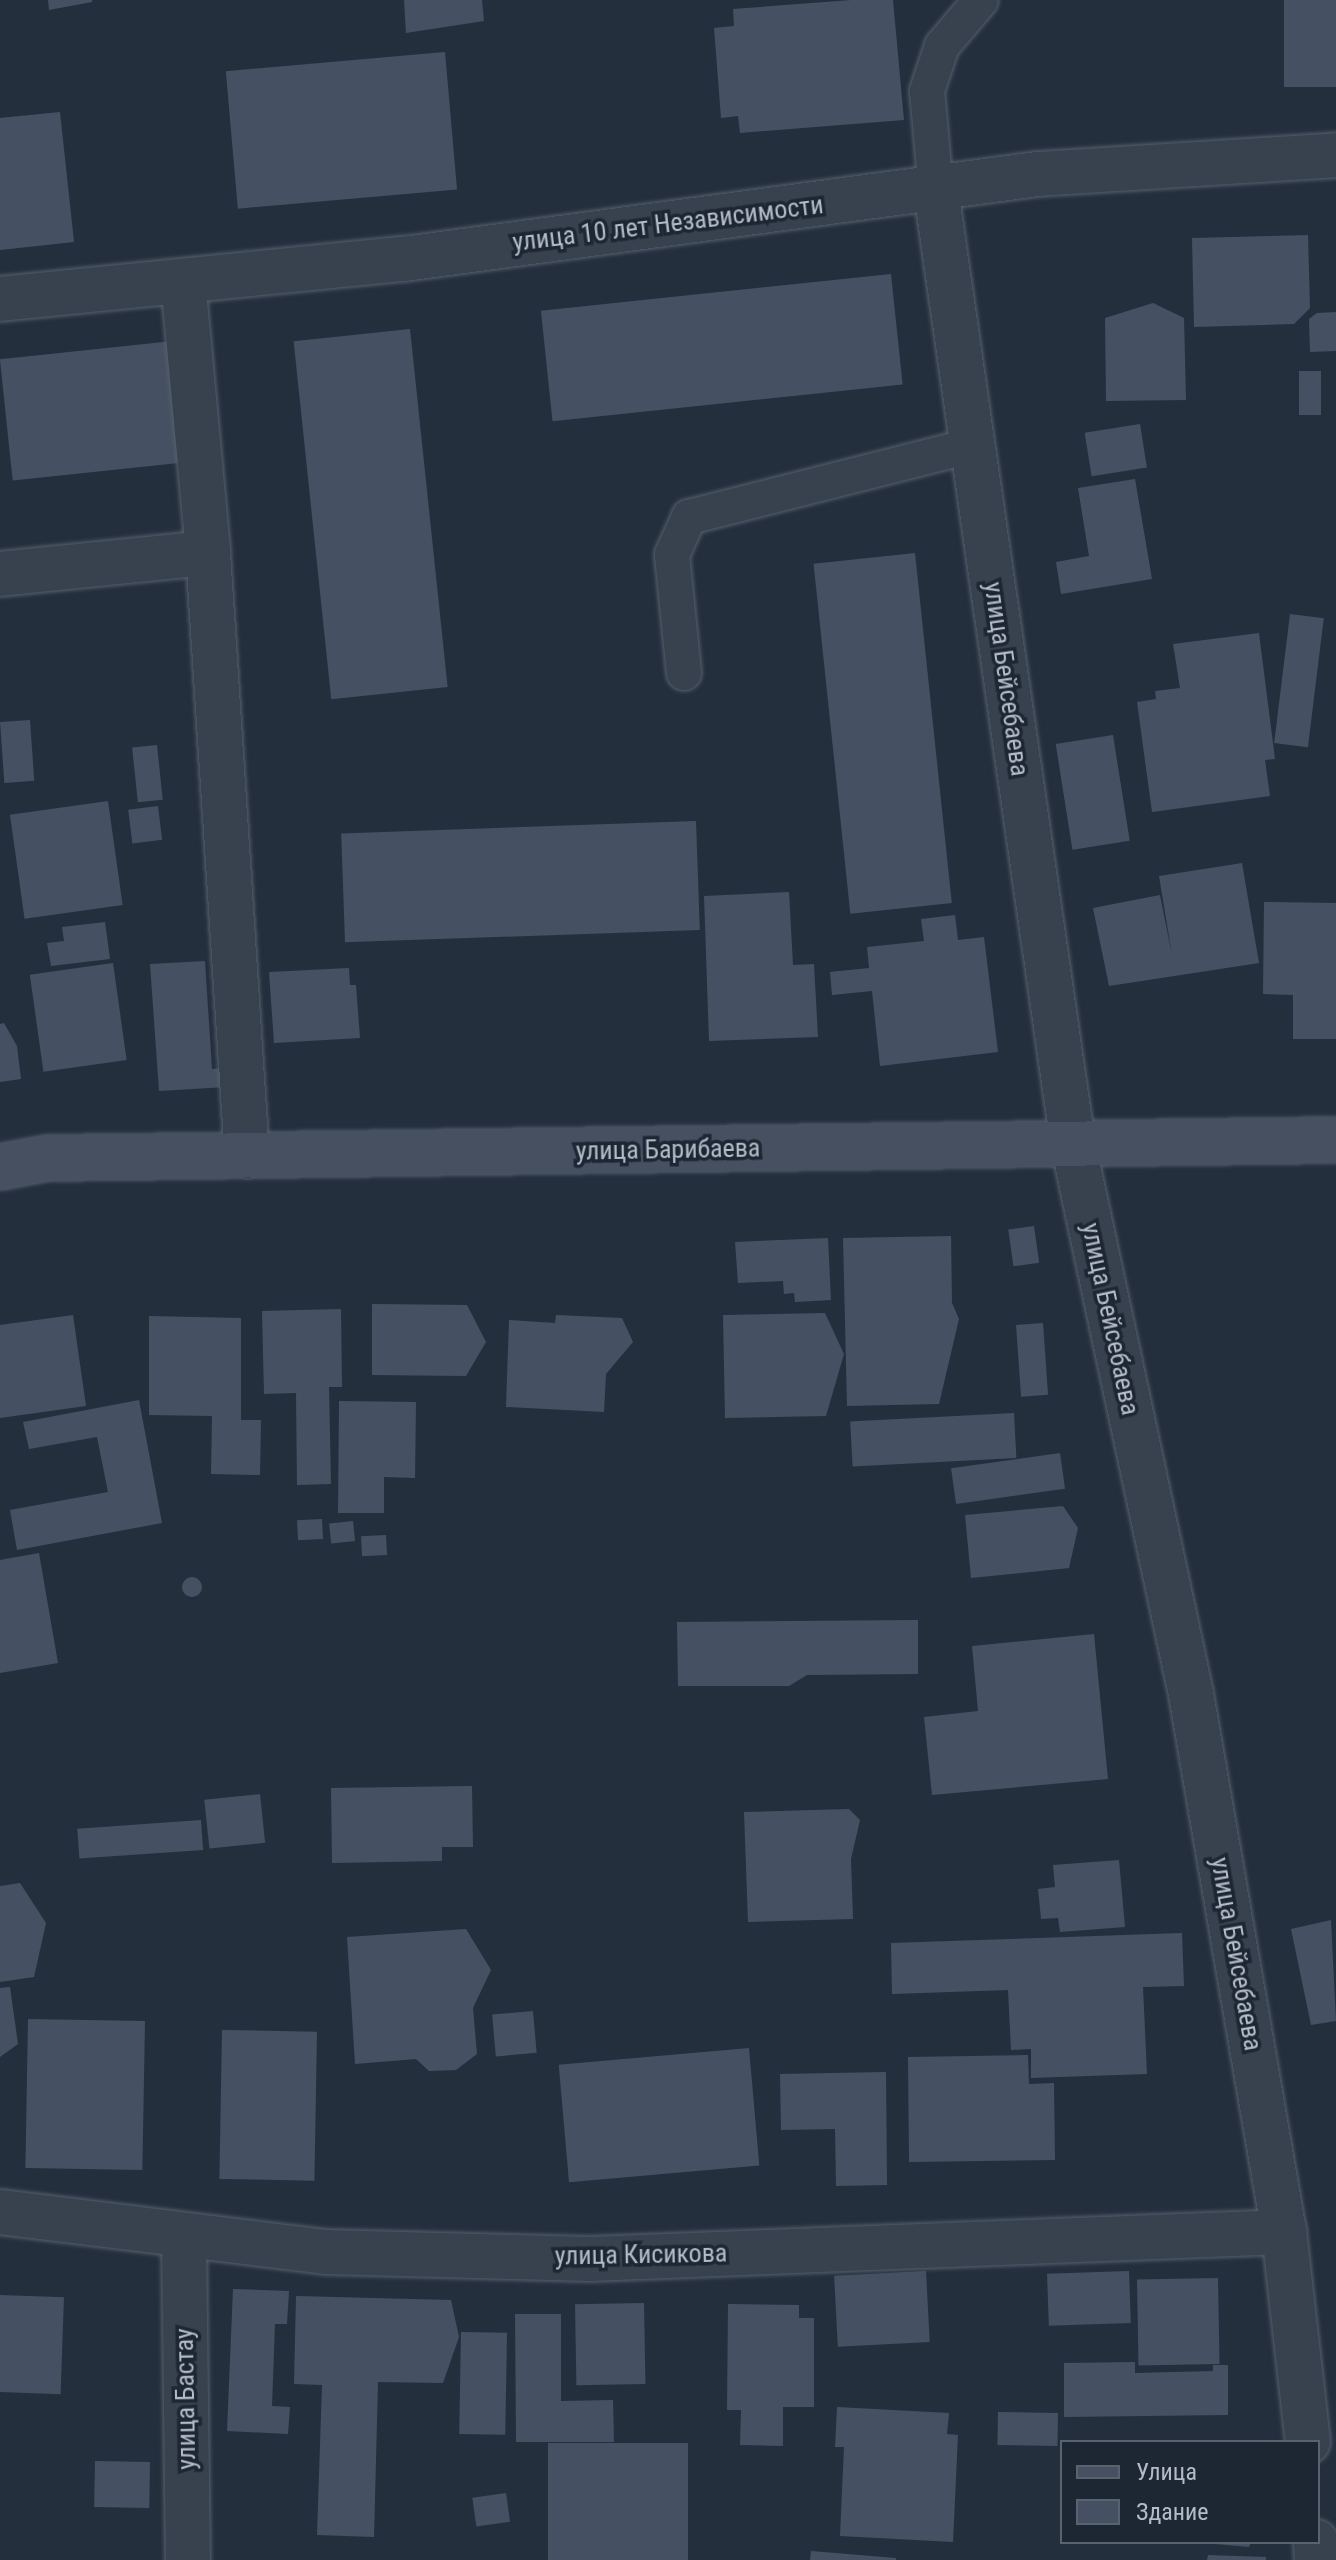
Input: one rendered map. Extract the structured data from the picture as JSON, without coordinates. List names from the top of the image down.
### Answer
{
  "streets": {
    "street": [
      "улица 10 лет Независимости",
      "улица Бейсебаева",
      "улица Барибаева",
      "улица Кисикова",
      "улица Бастау"
    ]
  },
  "crossings": [
    ["улица 10 лет Независимости", "улица Бейсебаева"],
    ["улица Бейсебаева", "улица Барибаева"],
    ["улица Бейсебаева", "улица Кисикова"],
    ["улица Кисикова", "улица Бастау"]
  ],
  "legend": ["Улица", "Здание"]
}
